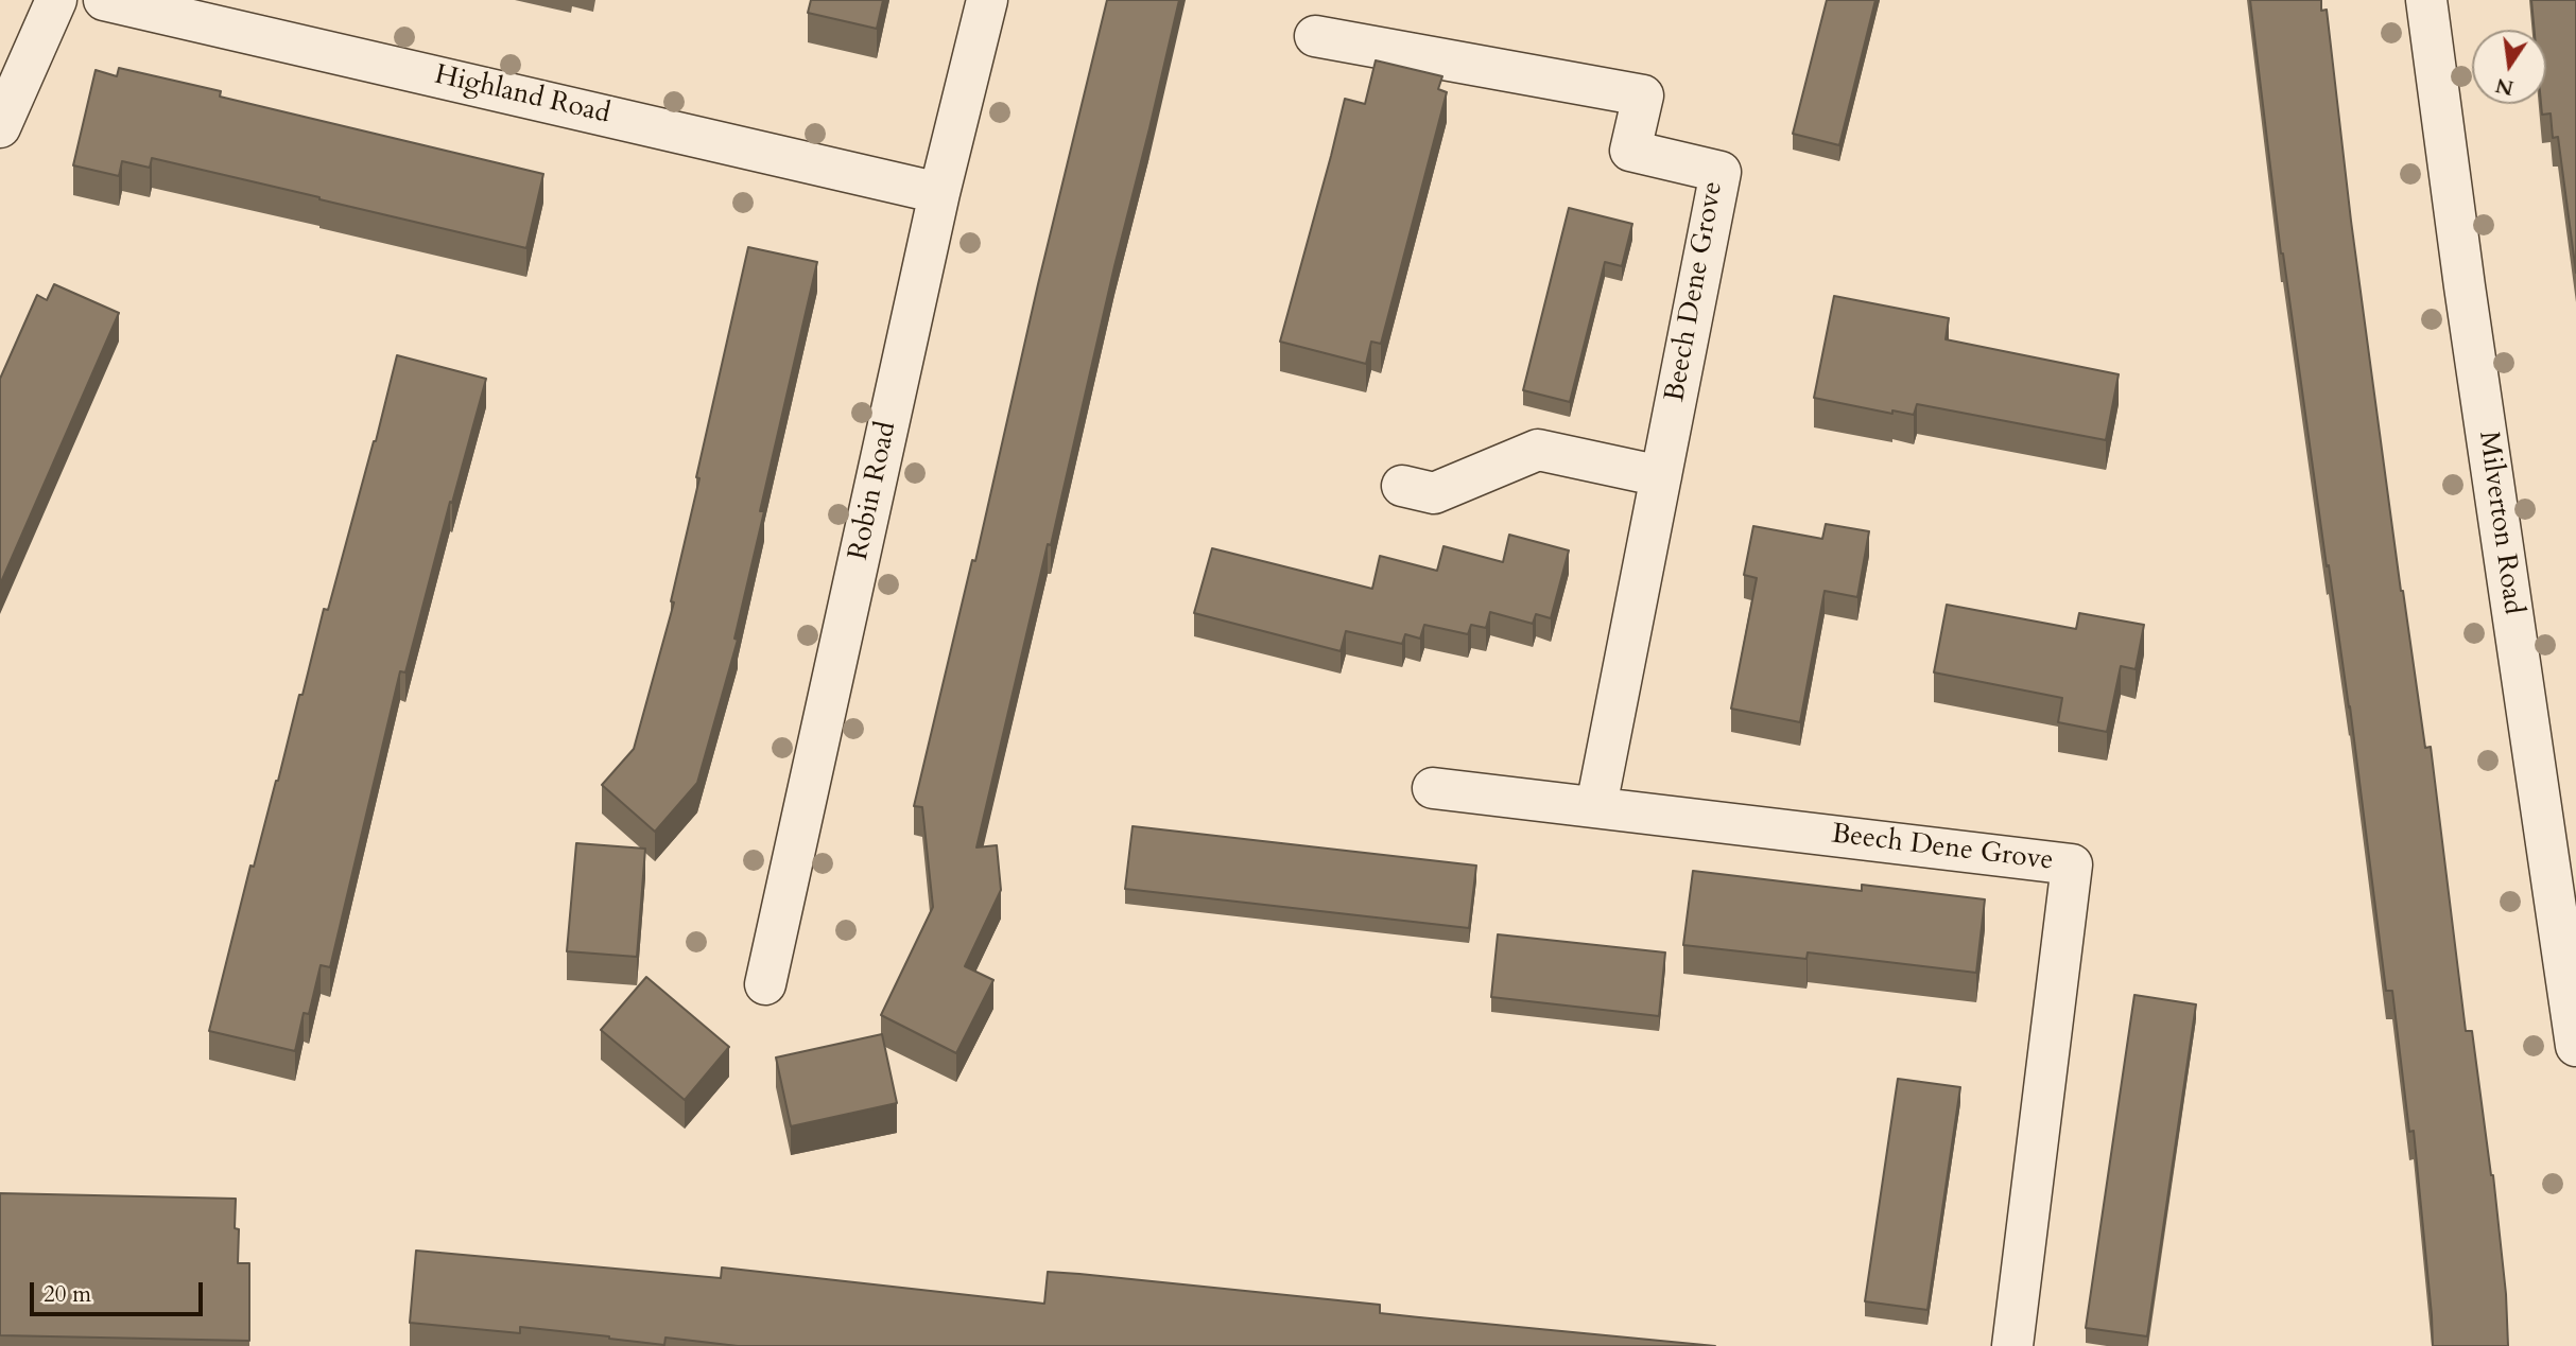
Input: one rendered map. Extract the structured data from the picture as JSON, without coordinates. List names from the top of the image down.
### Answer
{
  "streets": {
    "street": [
      "Highland Road",
      "Beech Dene Grove",
      "Robin Road",
      "Milverton Road"
    ]
  },
  "crossings": [
    ["Highland Road", "Robin Road"]
  ],
  "scale_bar": "20 m",
  "north": "bottom"
}
